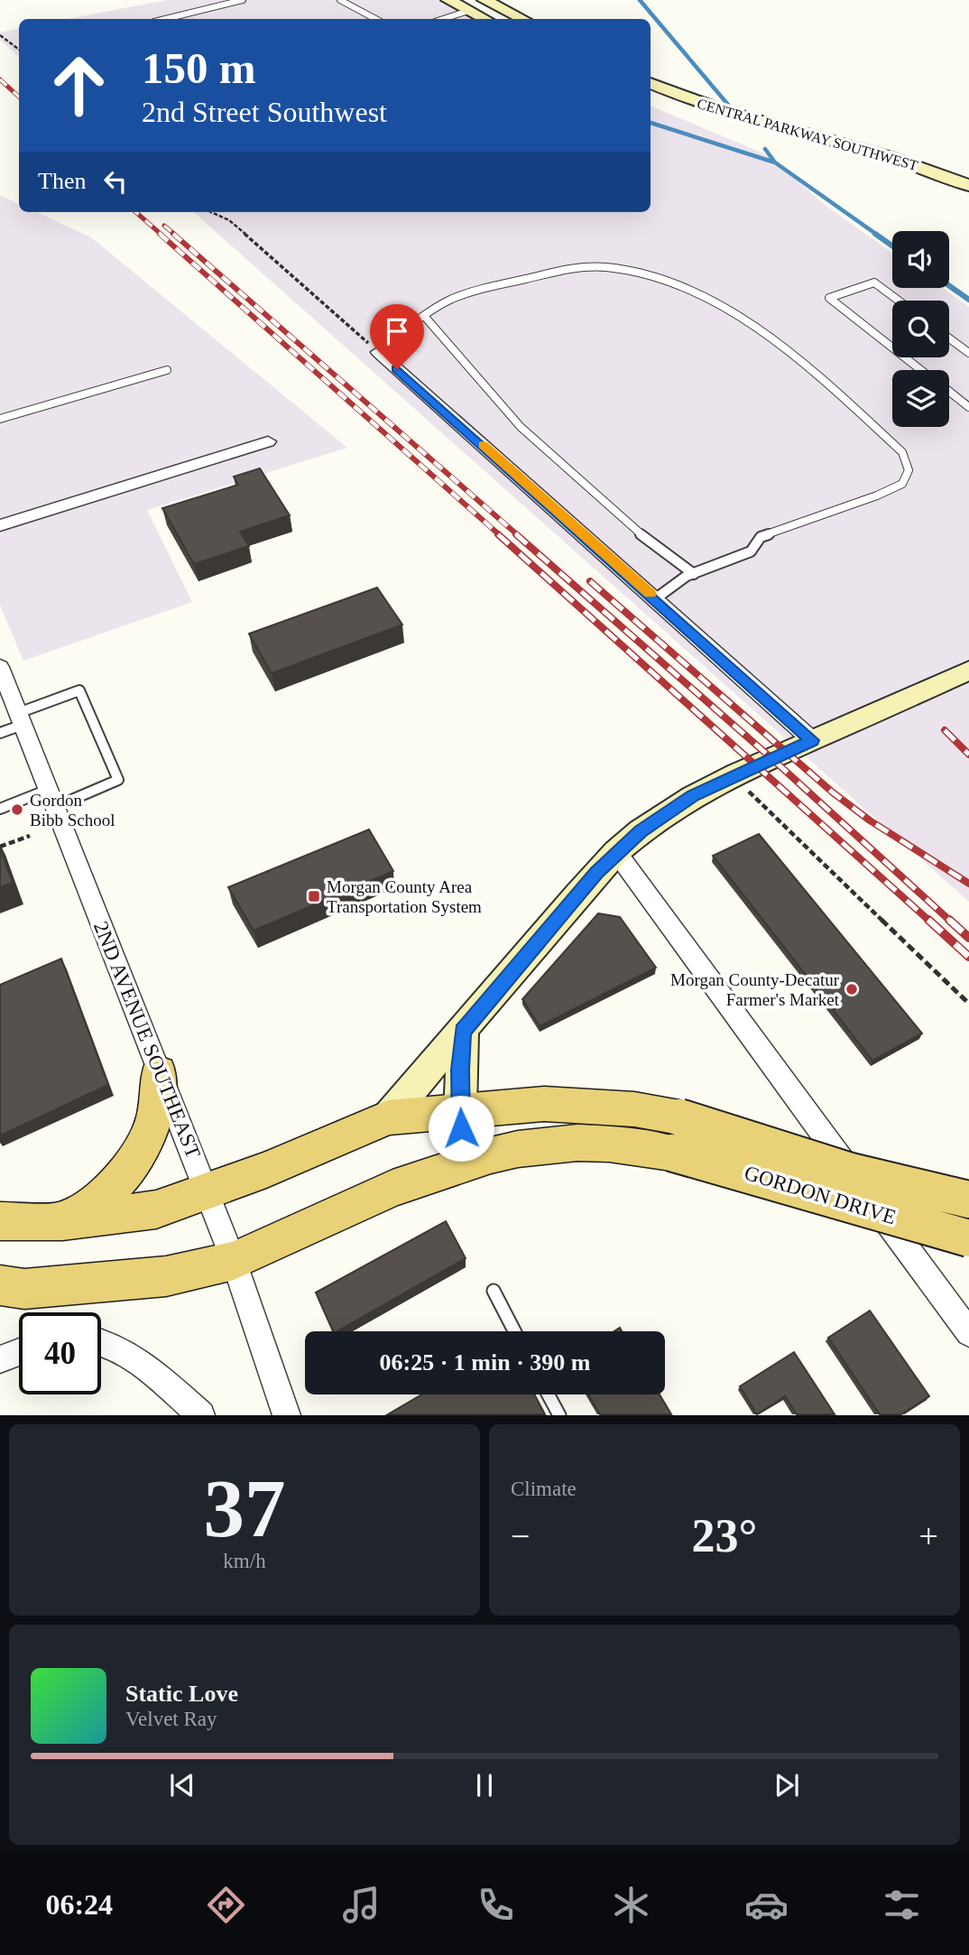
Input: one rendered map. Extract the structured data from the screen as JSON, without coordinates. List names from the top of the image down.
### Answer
{
  "streets": {
    "main road": ["GORDON DRIVE"],
    "street": ["CENTRAL PARKWAY SOUTHWEST", "2ND AVENUE SOUTHEAST"]
  },
  "crossings": [
    ["2ND AVENUE SOUTHEAST", "GORDON DRIVE"]
  ],
  "places": {
    "other": ["Gordon Bibb School", "Morgan County-Decatur Farmer's Market"],
    "transit": ["Morgan County Area Transportation System"]
  },
  "page": {
    "turn": ["150 m", "2nd Street Southwest"],
    "then": "Then",
    "limit": "40",
    "trip": "06:25 · 1 min · 390 m",
    "tile": [
      ["37", "km/h"],
      "Climate"
    ],
    "heat": ["−", "23°", "+"],
    "song": ["Static Love", "Velvet Ray"],
    "tabs": "06:24"
  }
}
